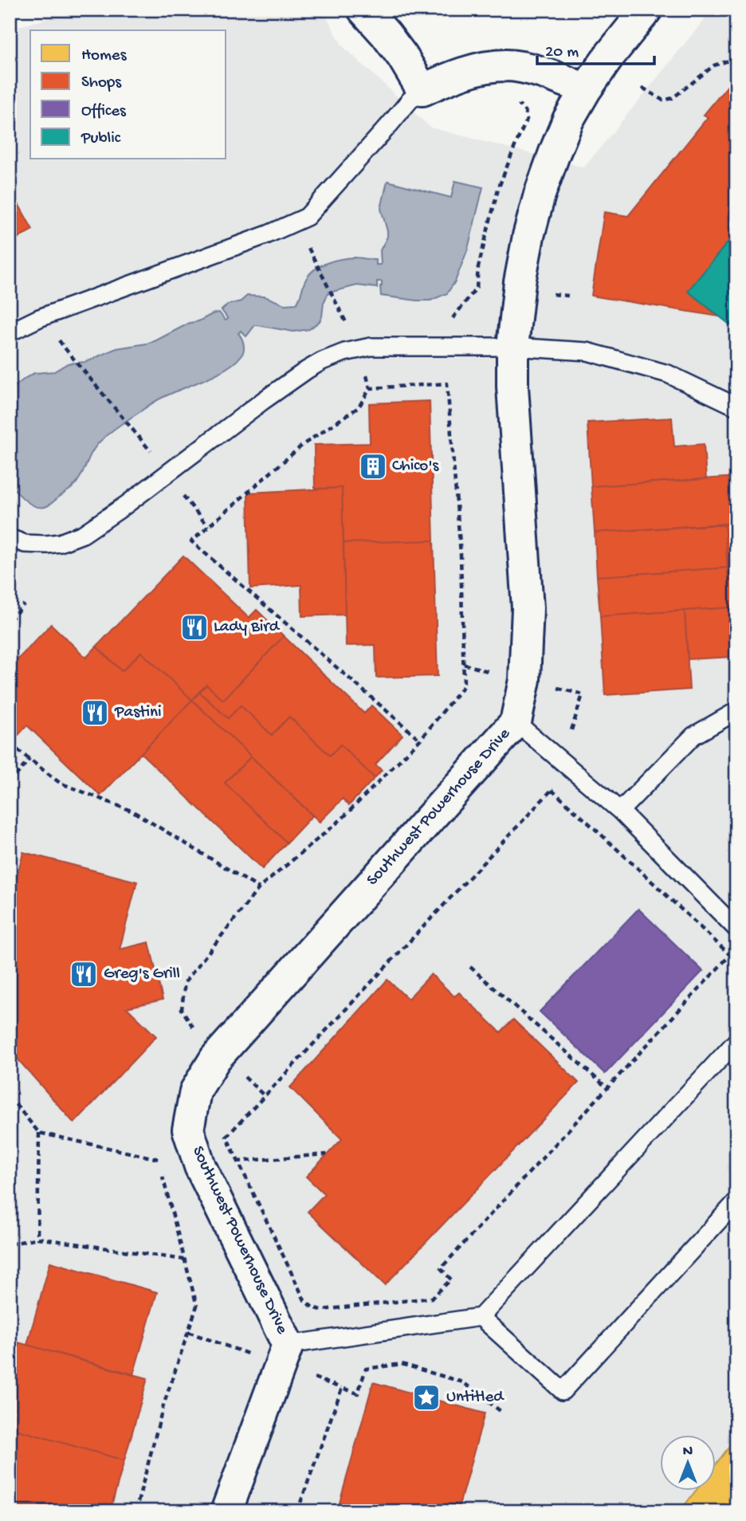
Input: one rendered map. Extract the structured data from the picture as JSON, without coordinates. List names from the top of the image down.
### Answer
{
  "streets": {
    "street": ["Southwest Powerhouse Drive"]
  },
  "places": {
    "building": ["Chico's"],
    "restaurant": ["Lady Bird", "Pastini", "Greg's Grill"],
    "place": ["Untitled"]
  },
  "legend": [
    "Homes",
    "Shops",
    "Offices",
    "Public"
  ],
  "scale_bar": "20 m",
  "north": "top"
}
